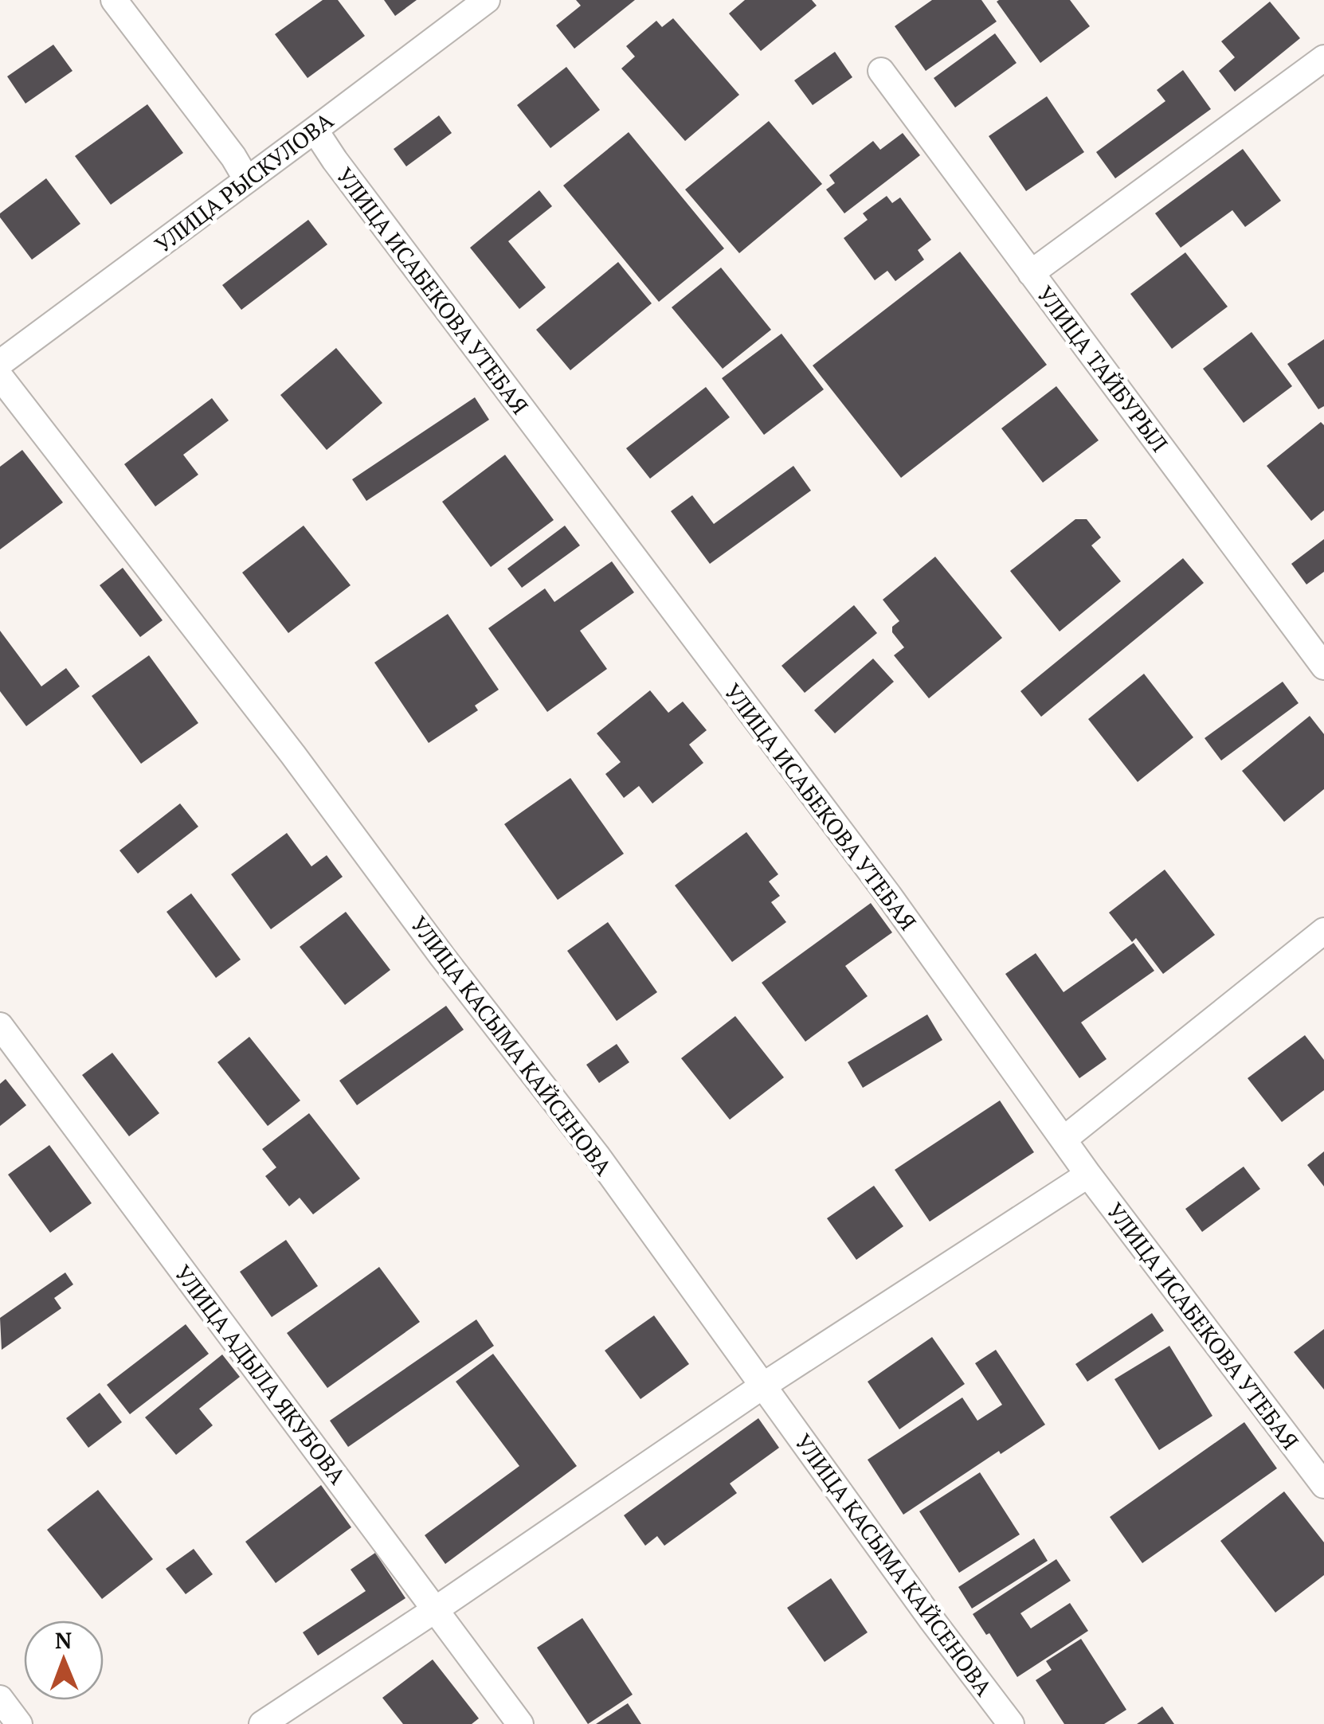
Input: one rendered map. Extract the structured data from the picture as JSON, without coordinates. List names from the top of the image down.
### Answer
{
  "streets": {
    "street": [
      "УЛИЦА РЫСКУЛОВА",
      "УЛИЦА ИСАБЕКОВА УТЕБАЯ",
      "УЛИЦА ТАЙБУРЫЛ",
      "УЛИЦА КАСЫМА КАЙСЕНОВА",
      "УЛИЦА АДЫЛА ЯКУБОВА"
    ]
  },
  "crossings": [
    ["УЛИЦА РЫСКУЛОВА", "УЛИЦА ИСАБЕКОВА УТЕБАЯ"]
  ],
  "north": "top"
}
